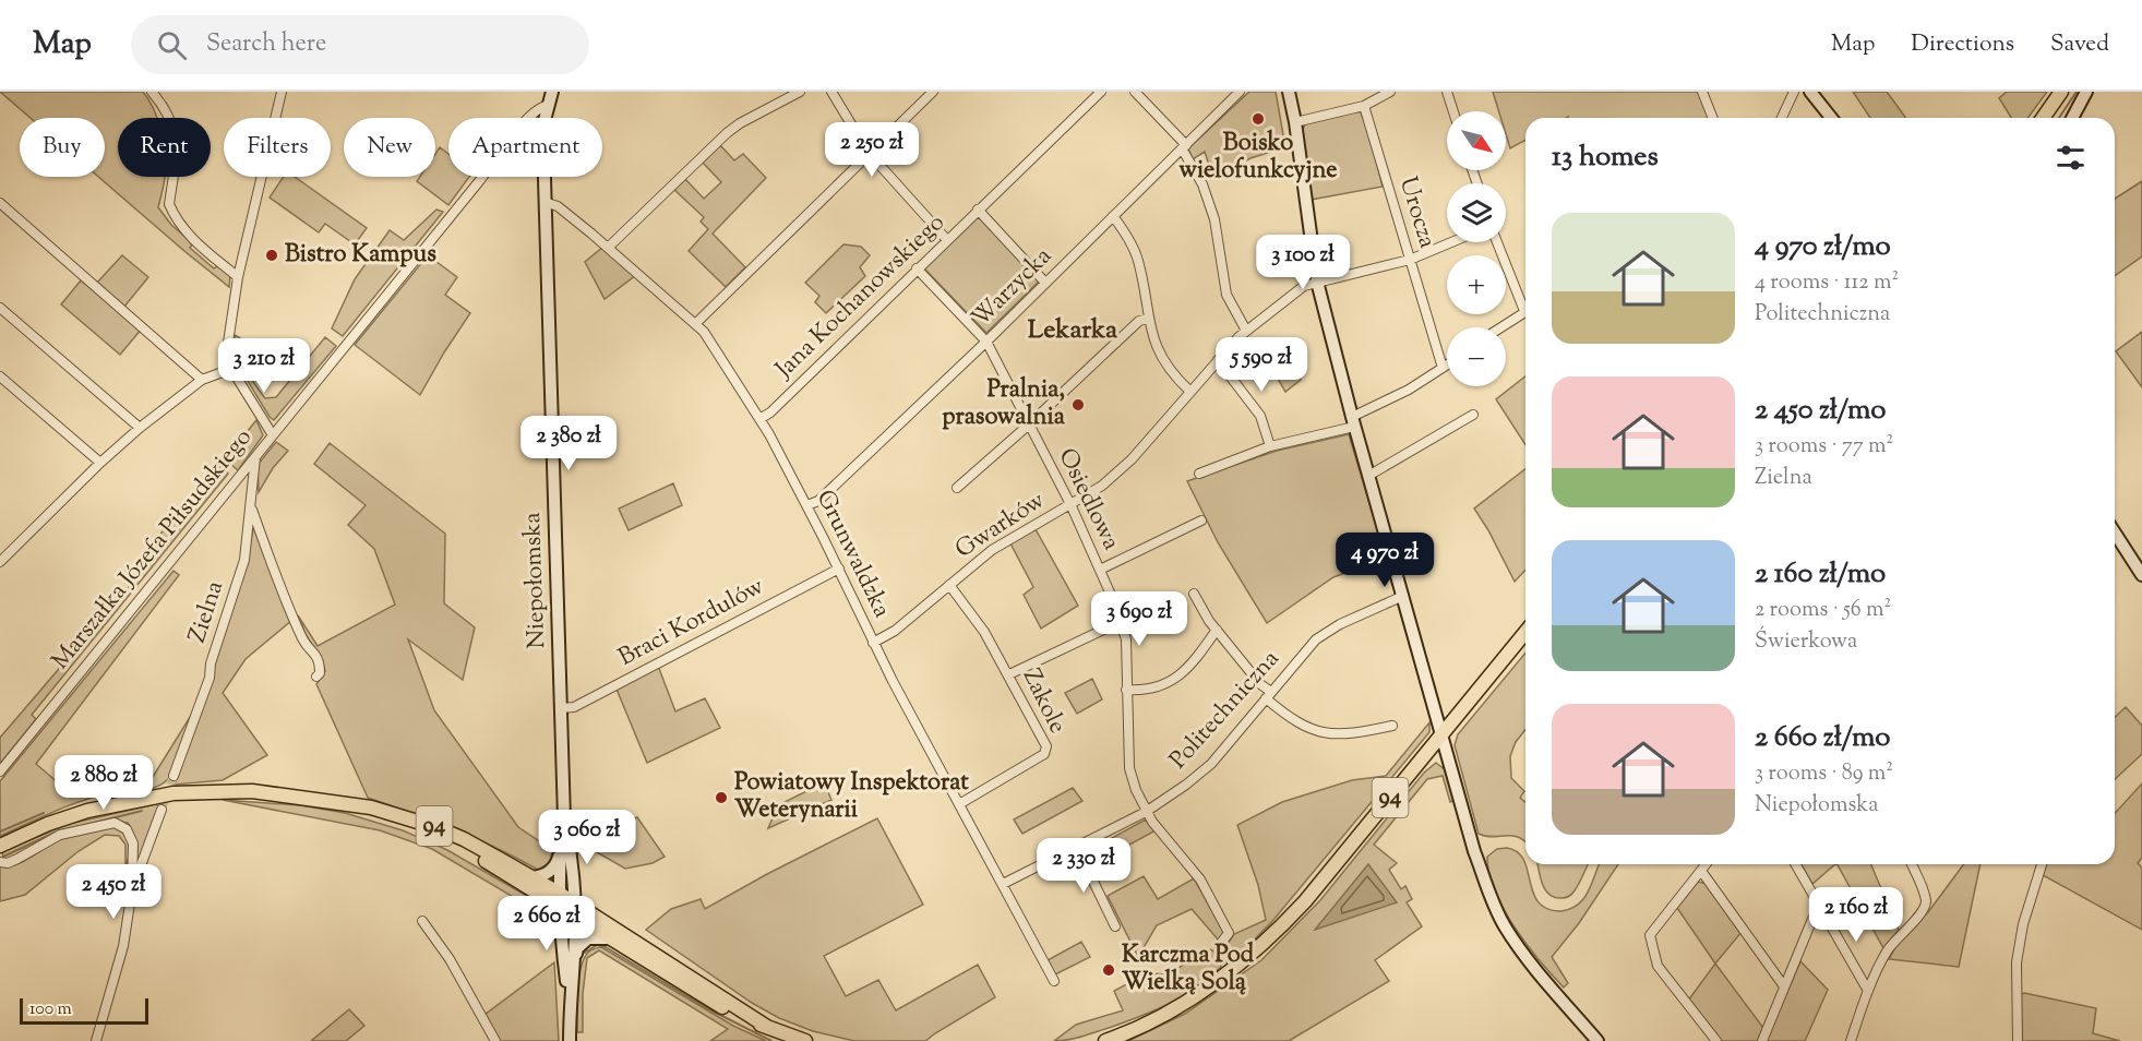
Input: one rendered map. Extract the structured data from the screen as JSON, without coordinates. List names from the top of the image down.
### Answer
{
  "streets": {
    "main road": ["Niepołomska", "94"],
    "street": [
      "Urocza",
      "Warzycka",
      "Jana Kochanowskiego",
      "Osiedlowa",
      "Gwarków",
      "Marszałka Józefa Piłsudskiego",
      "Grunwaldzka",
      "Zielna",
      "Braci Kordulów",
      "Zakole",
      "Politechniczna"
    ]
  },
  "crossings": [
    ["Urocza", "Gwarków"],
    ["Warzycka", "Osiedlowa"],
    ["Warzycka", "Grunwaldzka"],
    ["Jana Kochanowskiego", "Osiedlowa"],
    ["Jana Kochanowskiego", "Grunwaldzka"],
    ["Osiedlowa", "Gwarków"],
    ["Osiedlowa", "Politechniczna"],
    ["Osiedlowa", "94"],
    ["Gwarków", "Grunwaldzka"],
    ["Gwarków", "Zakole"],
    ["Marszałka Józefa Piłsudskiego", "Niepołomska"],
    ["Marszałka Józefa Piłsudskiego", "Zielna"],
    ["Grunwaldzka", "Niepołomska"],
    ["Grunwaldzka", "Braci Kordulów"],
    ["Grunwaldzka", "Zakole"],
    ["Grunwaldzka", "Politechniczna"],
    ["Niepołomska", "Braci Kordulów"],
    ["Niepołomska", "94"]
  ],
  "districts": ["Lekarka"],
  "places": [
    "Boisko wielofunkcyjne",
    "Bistro Kampus",
    "Pralnia, prasowalnia",
    "Powiatowy Inspektorat Weterynarii",
    "Karczma Pod Wielką Solą"
  ],
  "scale_bar": "100 m",
  "north": "bottom right",
  "page": {
    "header": "Map",
    "search": "Search here",
    "nav": ["Map", "Directions", "Saved"],
    "map_buttons": ["+", "−"],
    "chip": [
      "Buy",
      "Rent",
      "Filters",
      "New",
      "Apartment"
    ],
    "heading": "13 homes",
    "price": [
      "2 250 zł",
      "3 100 zł",
      "5 590 zł",
      "3 210 zł",
      "2 380 zł",
      "4 970 zł",
      "3 690 zł",
      "2 880 zł",
      "3 060 zł",
      "2 330 zł",
      "2 450 zł",
      "2 160 zł",
      "2 660 zł"
    ],
    "list": [
      {
        "name": "4 970 zł/mo",
        "note": "4 rooms · 112 m² · Politechniczna"
      },
      {
        "name": "2 450 zł/mo",
        "note": "3 rooms · 77 m² · Zielna"
      },
      {
        "name": "2 160 zł/mo",
        "note": "2 rooms · 56 m² · Świerkowa"
      },
      {
        "name": "2 660 zł/mo",
        "note": "3 rooms · 89 m² · Niepołomska"
      }
    ],
    "scale": "100 m"
  }
}
